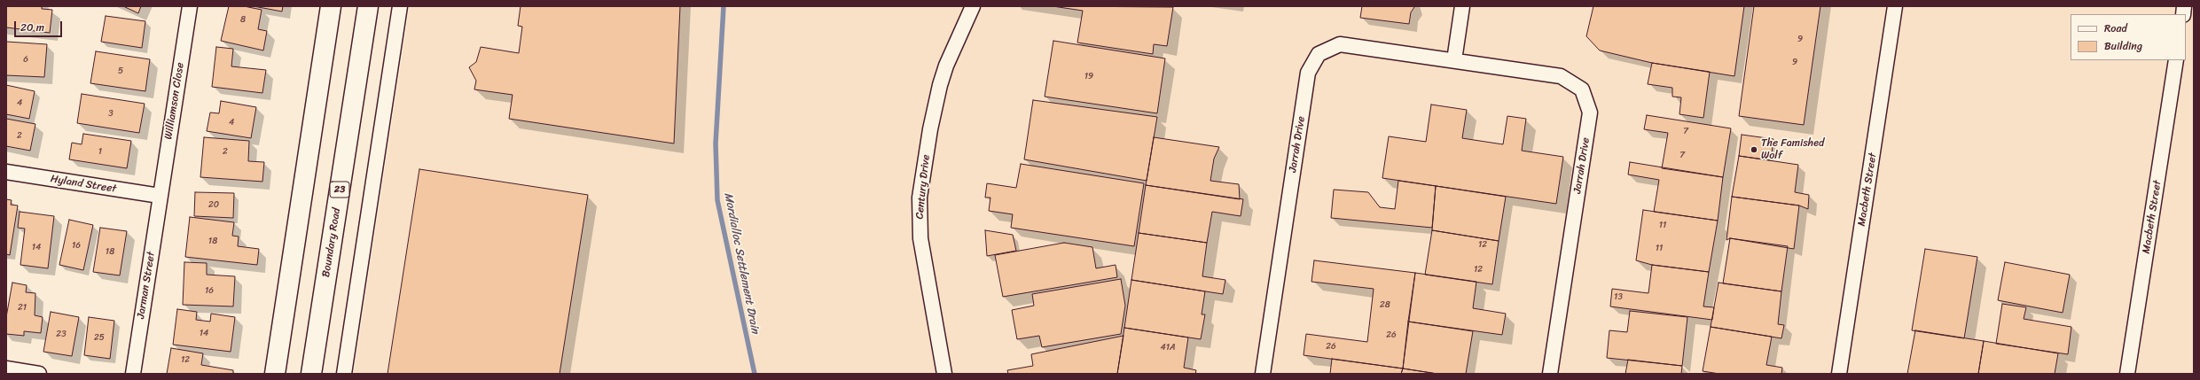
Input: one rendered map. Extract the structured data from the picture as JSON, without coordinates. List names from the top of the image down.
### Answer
{
  "streets": {
    "main road": ["23", "Boundary Road"],
    "street": [
      "Williamson Close",
      "Jarrah Drive",
      "Hyland Street",
      "Century Drive",
      "Macbeth Street",
      "Jarman Street"
    ]
  },
  "crossings": [
    ["Williamson Close", "Hyland Street"],
    ["Williamson Close", "Jarman Street"],
    ["Hyland Street", "Jarman Street"]
  ],
  "water": ["Mordialloc Settlement Drain"],
  "places": ["The Famished Wolf"],
  "house_numbers": [
    "8",
    "9",
    "6",
    "9",
    "5",
    "19",
    "4",
    "3",
    "4",
    "7",
    "2",
    "1",
    "2",
    "7",
    "20",
    "11",
    "18",
    "12",
    "16",
    "14",
    "11",
    "18",
    "12",
    "16",
    "13",
    "28",
    "21",
    "14",
    "23",
    "26",
    "25",
    "26",
    "41A",
    "12"
  ],
  "legend": ["Road", "Building"],
  "scale_bar": "20 m"
}
